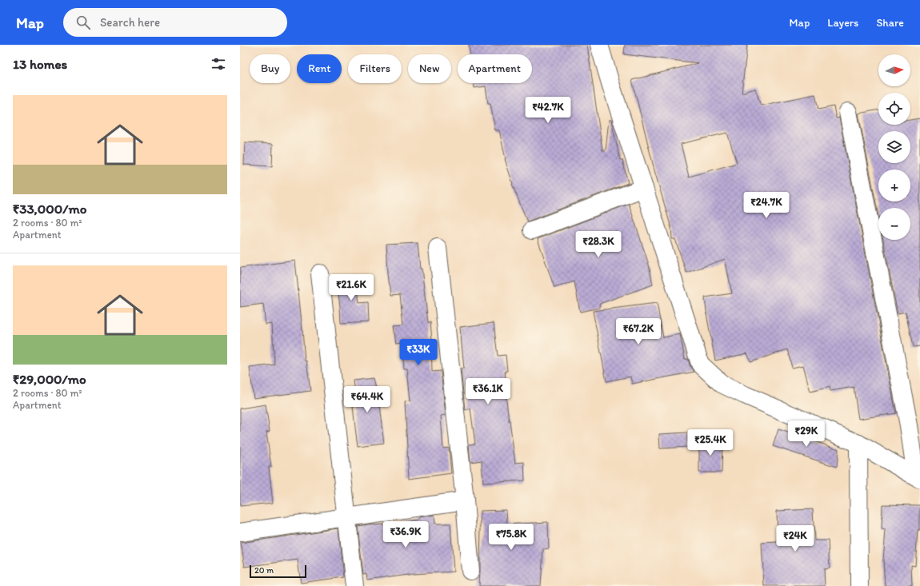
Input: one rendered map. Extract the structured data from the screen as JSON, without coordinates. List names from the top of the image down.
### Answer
{
  "scale_bar": "20 m",
  "north": "right",
  "page": {
    "header": "Map",
    "search": "Search here",
    "nav": ["Map", "Layers", "Share"],
    "heading": "13 homes",
    "map_buttons": ["+", "−"],
    "chip": [
      "Buy",
      "Rent",
      "Filters",
      "New",
      "Apartment"
    ],
    "list": [
      {
        "name": "₹33,000/mo",
        "note": "2 rooms · 80 m² · Apartment"
      },
      {
        "name": "₹29,000/mo",
        "note": "2 rooms · 80 m² · Apartment"
      }
    ],
    "price": [
      "₹42.7K",
      "₹24.7K",
      "₹28.3K",
      "₹21.6K",
      "₹67.2K",
      "₹33K",
      "₹36.1K",
      "₹64.4K",
      "₹29K",
      "₹25.4K",
      "₹36.9K",
      "₹75.8K",
      "₹24K"
    ],
    "scale": "20 m"
  }
}
